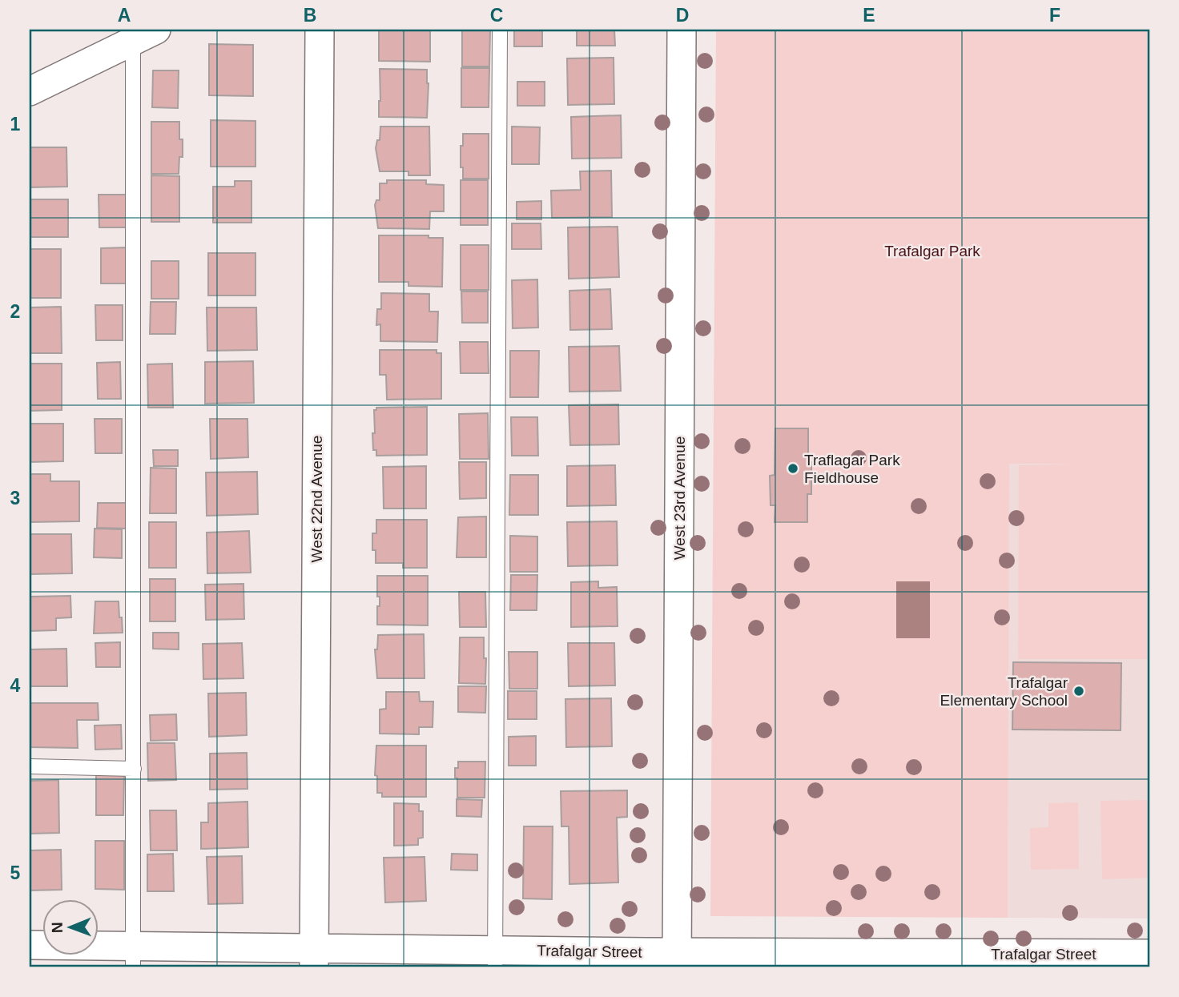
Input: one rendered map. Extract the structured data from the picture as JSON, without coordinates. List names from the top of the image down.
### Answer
{
  "streets": {
    "street": ["West 23rd Avenue", "West 22nd Avenue", "Trafalgar Street"]
  },
  "crossings": [
    ["West 23rd Avenue", "Trafalgar Street"],
    ["West 22nd Avenue", "Trafalgar Street"]
  ],
  "parks": ["Trafalgar Park"],
  "places": ["Traflagar Park Fieldhouse", "Trafalgar Elementary School"],
  "north": "left",
  "grid": {
    "columns": [
      "A",
      "B",
      "C",
      "D",
      "E",
      "F"
    ],
    "rows": [
      "1",
      "2",
      "3",
      "4",
      "5"
    ]
  }
}
